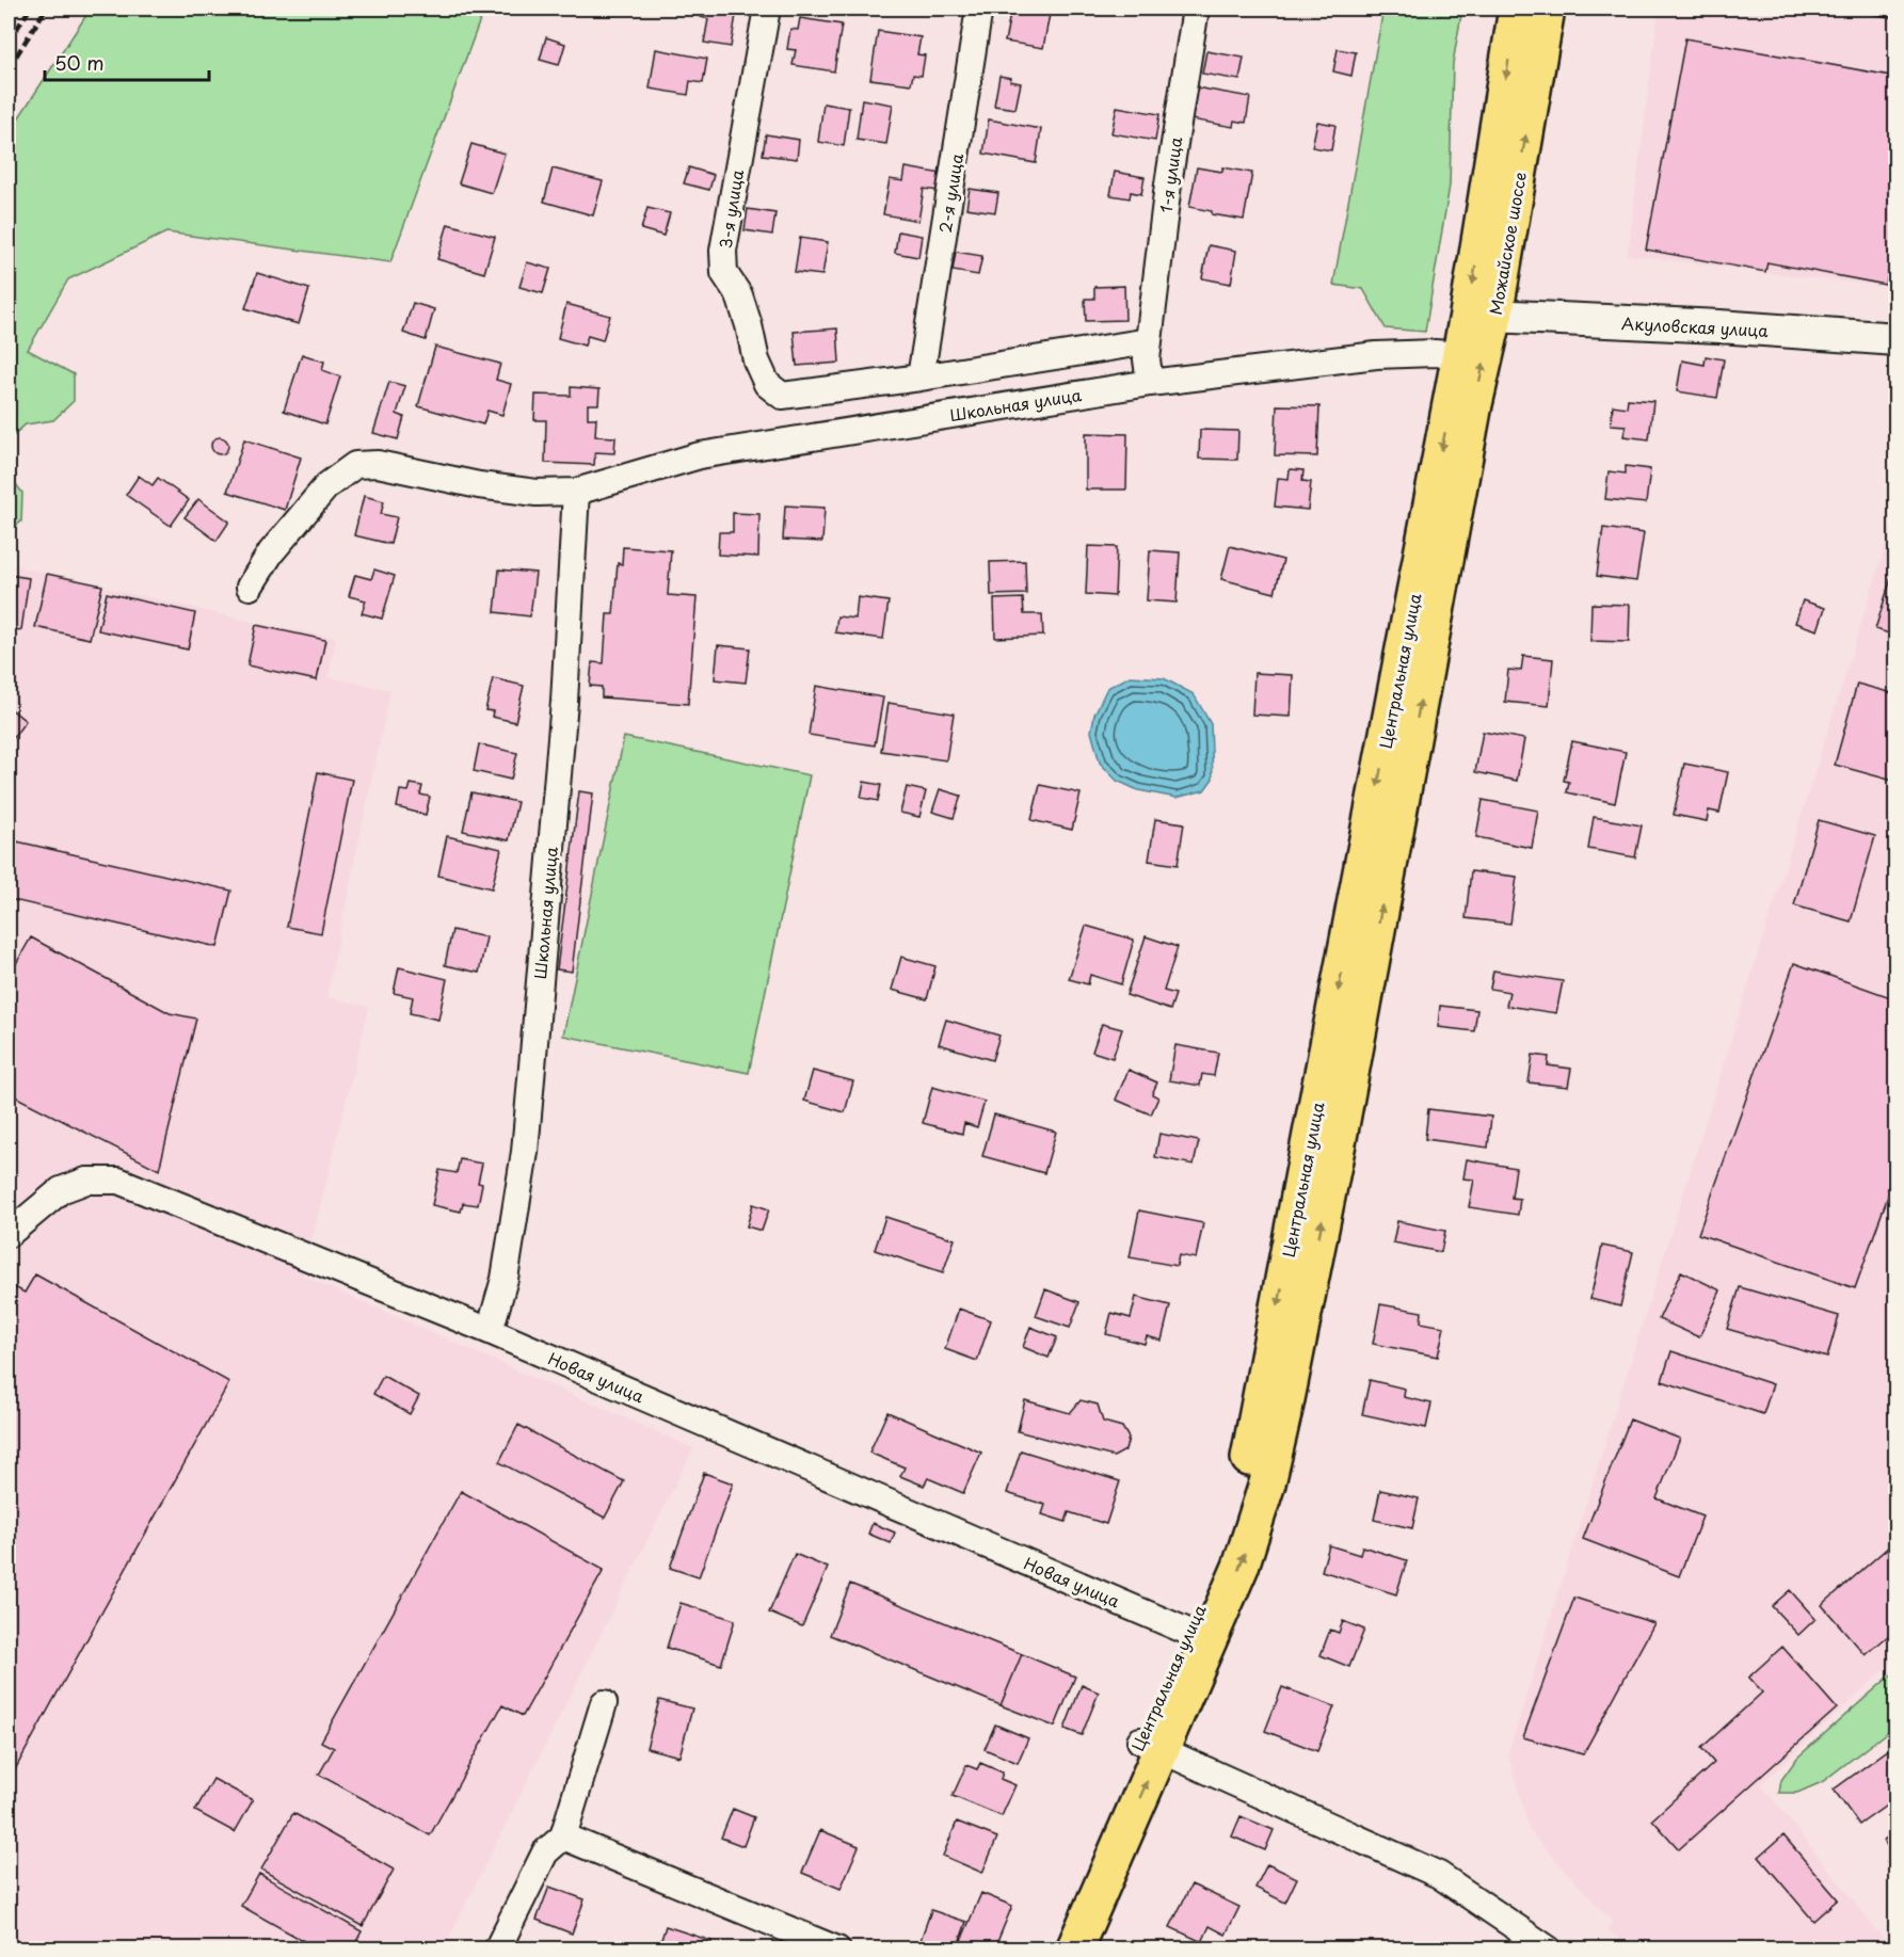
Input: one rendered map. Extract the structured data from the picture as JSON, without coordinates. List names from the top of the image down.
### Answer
{
  "streets": {
    "main road": ["Можайское шоссе", "Центральная улица"],
    "street": [
      "1-я улица",
      "2-я улица",
      "3-я улица",
      "Акуловская улица",
      "Школьная улица",
      "Новая улица"
    ]
  },
  "crossings": [
    ["1-я улица", "Школьная улица"],
    ["2-я улица", "3-я улица"],
    ["Можайское шоссе", "Акуловская улица"],
    ["Можайское шоссе", "Школьная улица"],
    ["Можайское шоссе", "Центральная улица"],
    ["Школьная улица", "Центральная улица"],
    ["Школьная улица", "Новая улица"],
    ["Центральная улица", "Новая улица"]
  ],
  "scale_bar": "50 m"
}
